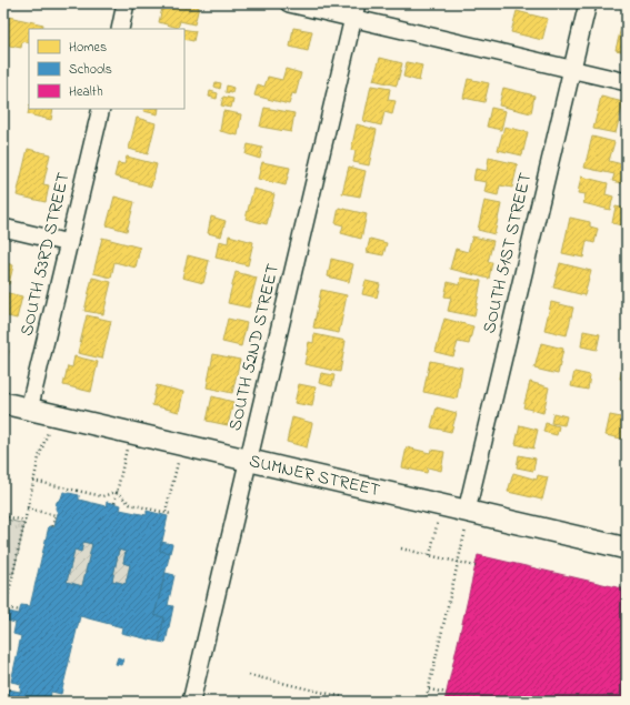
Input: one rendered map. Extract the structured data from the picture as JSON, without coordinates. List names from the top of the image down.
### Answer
{
  "streets": {
    "street": [
      "SOUTH 51ST STREET",
      "SOUTH 53RD STREET",
      "SOUTH 52ND STREET",
      "SUMNER STREET"
    ]
  },
  "crossings": [
    ["SOUTH 51ST STREET", "SUMNER STREET"],
    ["SOUTH 53RD STREET", "SUMNER STREET"],
    ["SOUTH 52ND STREET", "SUMNER STREET"]
  ],
  "legend": ["Homes", "Schools", "Health"]
}
